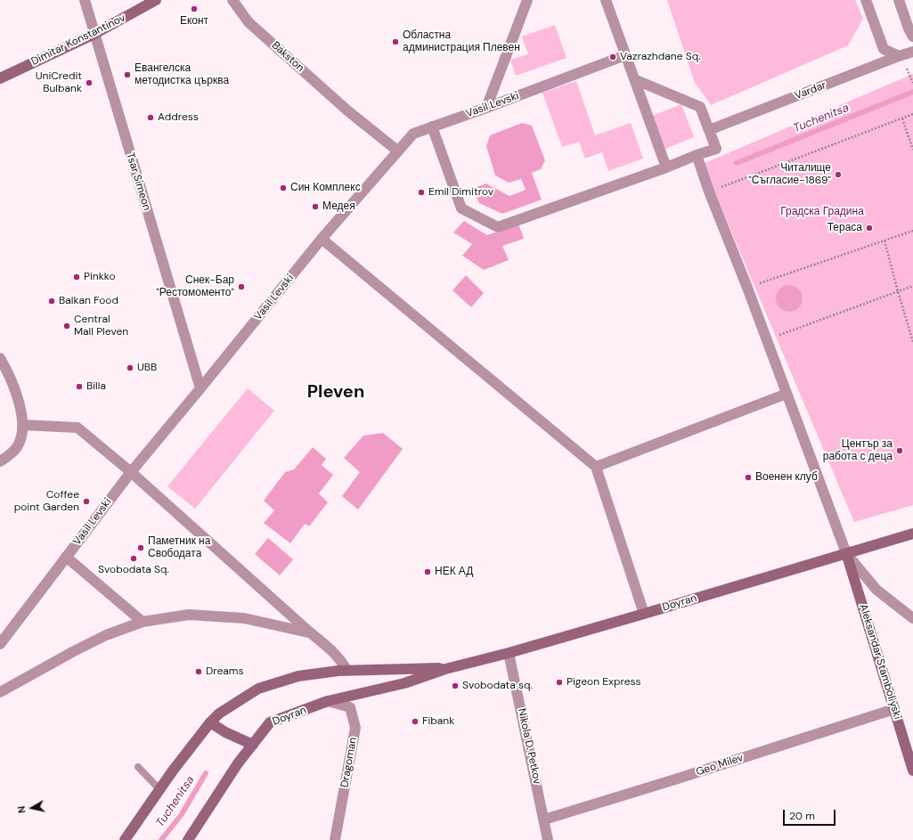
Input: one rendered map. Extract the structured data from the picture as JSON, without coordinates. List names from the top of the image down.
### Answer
{
  "streets": {
    "main road": ["Dimitar Konstantinov", "Doyran", "Aleksandar Stamboliyski"],
    "street": [
      "Bakston",
      "Vardar",
      "Vasil Levski",
      "Tsar Simeon",
      "Nikola D. Petkov",
      "Dragoman",
      "Geo Milev"
    ]
  },
  "crossings": [
    ["Dimitar Konstantinov", "Tsar Simeon"],
    ["Bakston", "Vasil Levski"],
    ["Vasil Levski", "Tsar Simeon"],
    ["Doyran", "Aleksandar Stamboliyski"],
    ["Doyran", "Nikola D. Petkov"],
    ["Doyran", "Dragoman"],
    ["Aleksandar Stamboliyski", "Geo Milev"],
    ["Nikola D. Petkov", "Geo Milev"]
  ],
  "districts": ["Pleven"],
  "water": ["Tuchenitsa"],
  "parks": ["Градска Градина"],
  "places": [
    "Еконт",
    "Областна администрация Плевен",
    "Vazrazhdane Sq.",
    "Евангелска методистка църква",
    "UniCredit Bulbank",
    "Address",
    "Читалище \"Съгласие-1869\"",
    "Син Комплекс",
    "Emil Dimitrov",
    "Медея",
    "Тераса",
    "Pinkko",
    "Снек-Бар \"Рестомоменто\"",
    "Balkan Food",
    "Central Mall Pleven",
    "UBB",
    "Billa",
    "Център за работа с деца",
    "Военен клуб",
    "Coffee point Garden",
    "Паметник на Свободата",
    "Svobodata Sq.",
    "НЕК АД",
    "Dreams",
    "Pigeon Express",
    "Svobodata sq.",
    "Fibank"
  ],
  "scale_bar": "20 m",
  "north": "left"
}
